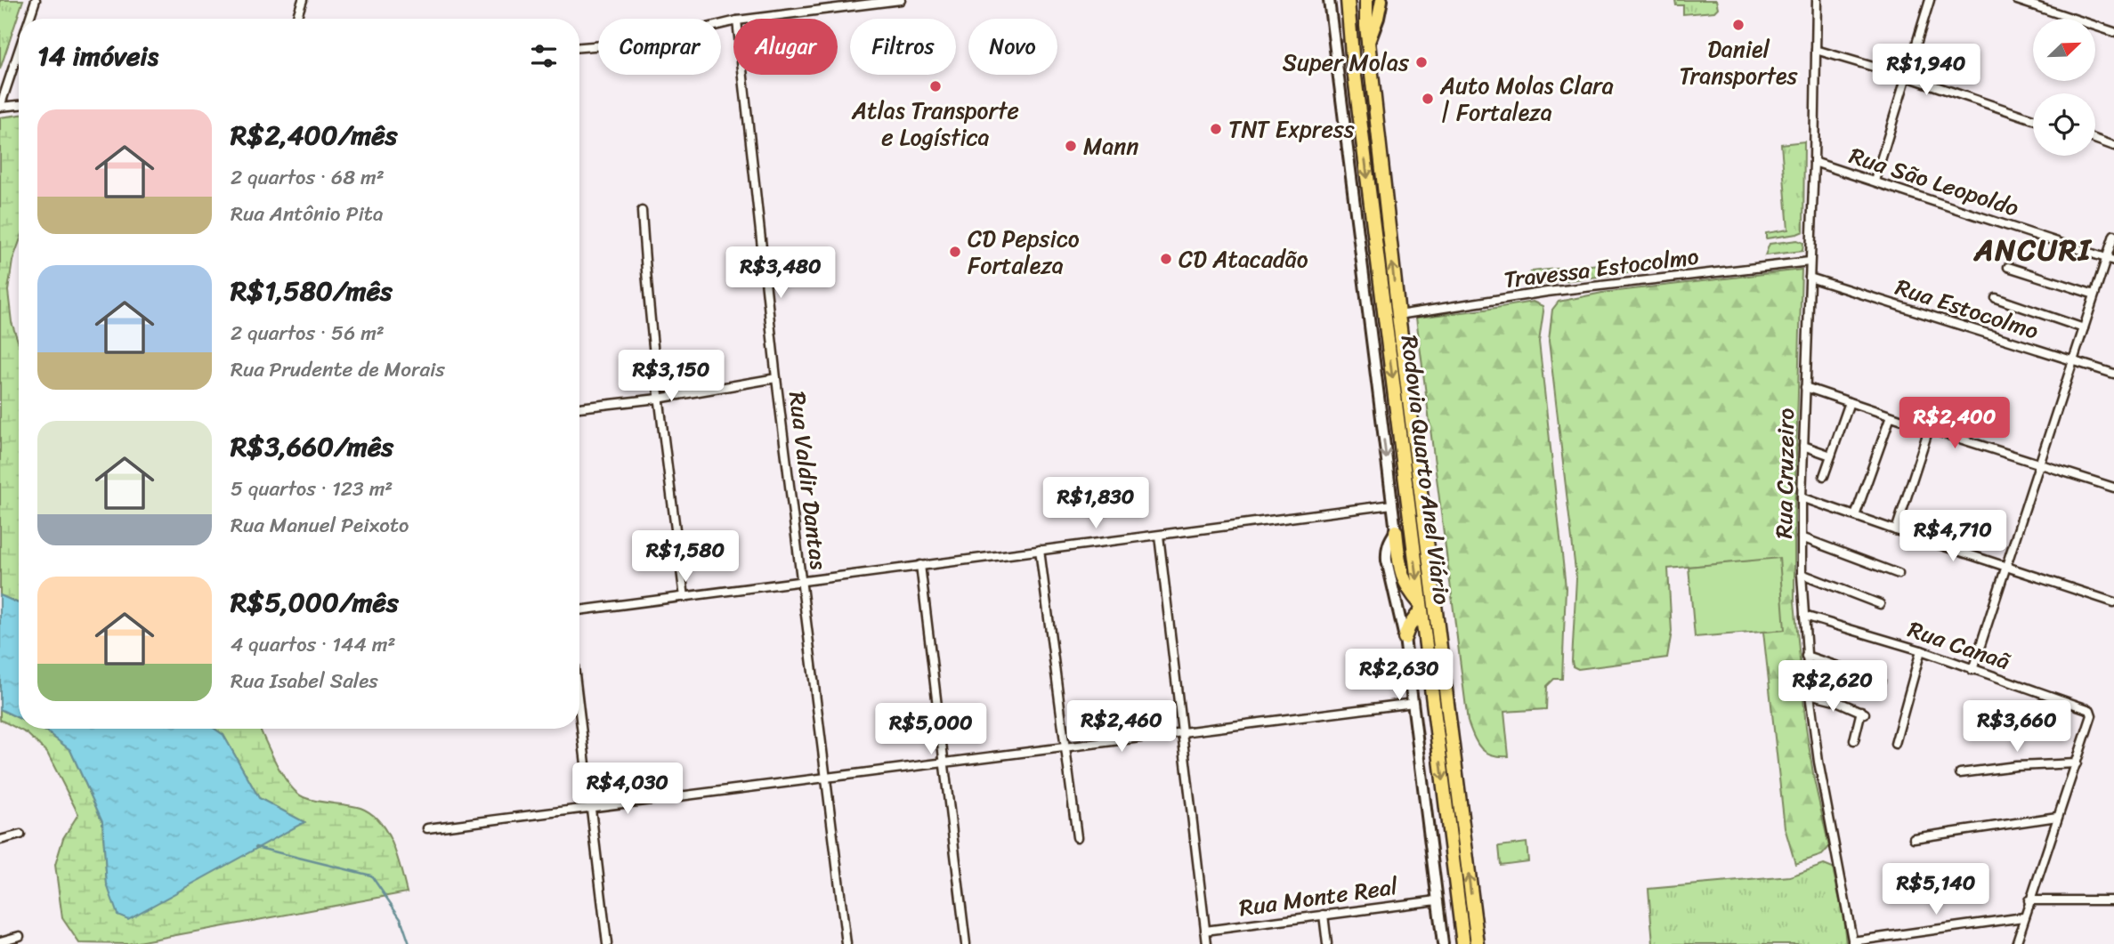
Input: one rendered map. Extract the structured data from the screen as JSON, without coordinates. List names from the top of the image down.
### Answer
{
  "streets": {
    "highway": ["Rodovia Quarto Anel Viário"],
    "street": [
      "Rua São Leopoldo",
      "Travessa Estocolmo",
      "Rua Estocolmo",
      "Rua Cruzeiro",
      "Rua Valdir Dantas",
      "Rua Canaã",
      "Rua Monte Real"
    ]
  },
  "crossings": [
    ["Rua São Leopoldo", "Rua Cruzeiro"],
    ["Travessa Estocolmo", "Rodovia Quarto Anel Viário"],
    ["Travessa Estocolmo", "Rua Cruzeiro"],
    ["Rua Estocolmo", "Rua Cruzeiro"],
    ["Rua Cruzeiro", "Rua Canaã"]
  ],
  "districts": ["ANCURI"],
  "places": [
    "Daniel Transportes",
    "Super Molas",
    "Atlas Transporte e Logística",
    "Auto Molas Clara | Fortaleza",
    "TNT Express",
    "Mann",
    "CD Pepsico Fortaleza",
    "CD Atacadão"
  ],
  "north": "top right",
  "page": {
    "chip": [
      "Comprar",
      "Alugar",
      "Filtros",
      "Novo"
    ],
    "heading": "14 imóveis",
    "price": [
      "R$1,940",
      "R$3,480",
      "R$3,150",
      "R$2,400",
      "R$1,830",
      "R$4,710",
      "R$1,580",
      "R$2,630",
      "R$2,620",
      "R$2,460",
      "R$3,660",
      "R$5,000",
      "R$4,030",
      "R$5,140"
    ],
    "list": [
      {
        "name": "R$2,400/mês",
        "note": "2 quartos · 68 m² · Rua Antônio Pita"
      },
      {
        "name": "R$1,580/mês",
        "note": "2 quartos · 56 m² · Rua Prudente de Morais"
      },
      {
        "name": "R$3,660/mês",
        "note": "5 quartos · 123 m² · Rua Manuel Peixoto"
      },
      {
        "name": "R$5,000/mês",
        "note": "4 quartos · 144 m² · Rua Isabel Sales"
      }
    ]
  }
}
